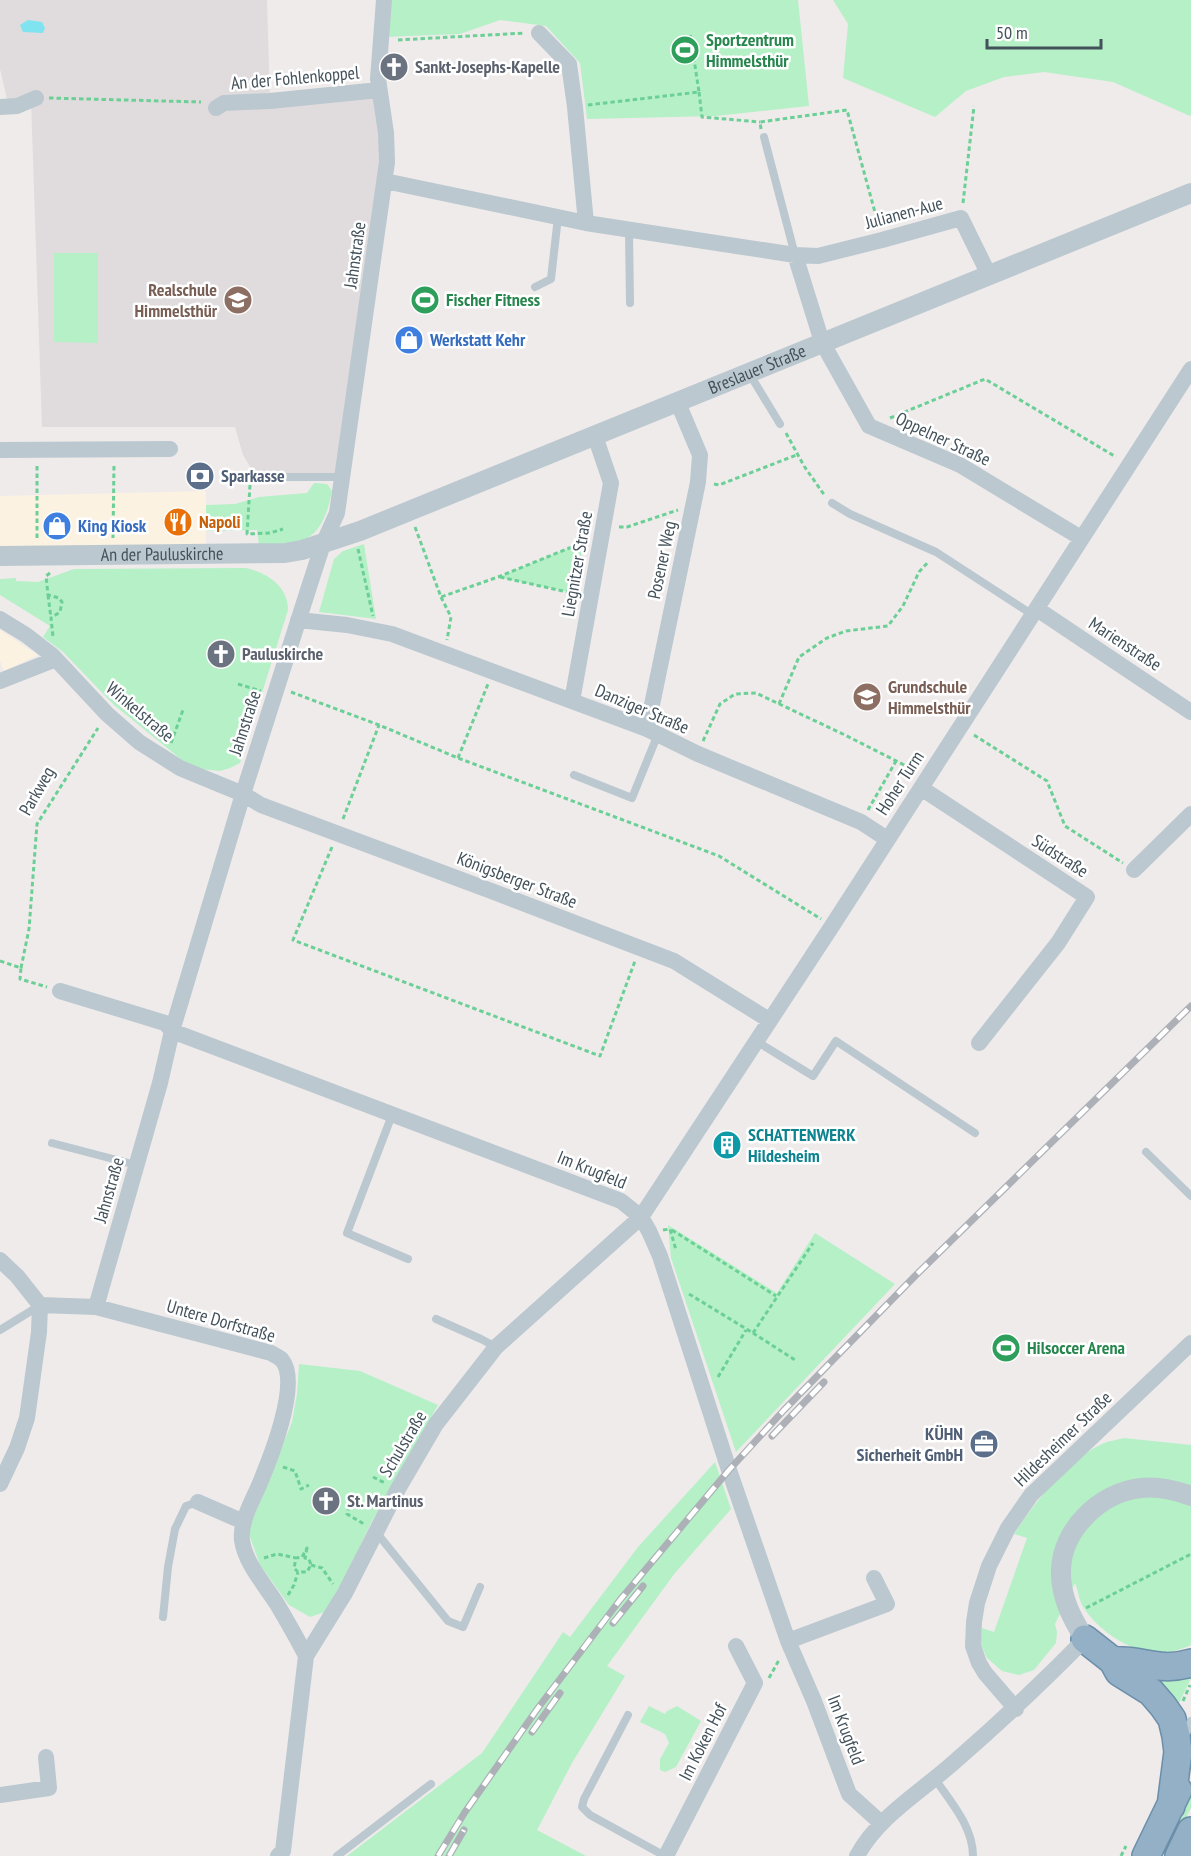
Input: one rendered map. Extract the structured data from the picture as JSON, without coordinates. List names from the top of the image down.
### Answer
{
  "streets": {
    "street": [
      "An der Fohlenkoppel",
      "Julianen-Aue",
      "Jahnstraße",
      "Breslauer Straße",
      "Oppelner Straße",
      "An der Pauluskirche",
      "Posener Weg",
      "Liegnitzer Straße",
      "Marienstraße",
      "Danziger Straße",
      "Winkelstraße",
      "Hoher Turm",
      "Südstraße",
      "Königsberger Straße",
      "Im Krugfeld",
      "Untere Dorfstraße",
      "Hildesheimer Straße",
      "Schulstraße",
      "Im Koken Hof"
    ],
    "path": ["Parkweg"]
  },
  "crossings": [
    ["An der Fohlenkoppel", "Jahnstraße"],
    ["Julianen-Aue", "Jahnstraße"],
    ["Julianen-Aue", "Breslauer Straße"],
    ["Jahnstraße", "Breslauer Straße"],
    ["Jahnstraße", "An der Pauluskirche"],
    ["Jahnstraße", "Danziger Straße"],
    ["Jahnstraße", "Winkelstraße"],
    ["Jahnstraße", "Königsberger Straße"],
    ["Jahnstraße", "Im Krugfeld"],
    ["Jahnstraße", "Untere Dorfstraße"],
    ["Breslauer Straße", "Oppelner Straße"],
    ["Breslauer Straße", "An der Pauluskirche"],
    ["Breslauer Straße", "Posener Weg"],
    ["Breslauer Straße", "Liegnitzer Straße"],
    ["Oppelner Straße", "Hoher Turm"],
    ["Posener Weg", "Danziger Straße"],
    ["Liegnitzer Straße", "Danziger Straße"],
    ["Marienstraße", "Hoher Turm"],
    ["Danziger Straße", "Hoher Turm"],
    ["Winkelstraße", "Parkweg"],
    ["Winkelstraße", "Königsberger Straße"],
    ["Hoher Turm", "Südstraße"],
    ["Hoher Turm", "Königsberger Straße"],
    ["Hoher Turm", "Im Krugfeld"],
    ["Hoher Turm", "Schulstraße"],
    ["Im Krugfeld", "Schulstraße"],
    ["Untere Dorfstraße", "Schulstraße"]
  ],
  "places": {
    "sports": ["Sportzentrum Himmelsthür", "Fischer Fitness", "Hilsoccer Arena"],
    "church": ["Sankt-Josephs-Kapelle", "Pauluskirche", "St. Martinus"],
    "school or university": ["Realschule Himmelsthür", "Grundschule Himmelsthür"],
    "shop": ["Werkstatt Kehr", "King Kiosk"],
    "bank": ["Sparkasse"],
    "restaurant": ["Napoli"],
    "building": ["SCHATTENWERK Hildesheim"],
    "office": ["KÜHN Sicherheit GmbH"]
  },
  "scale_bar": "50 m"
}
